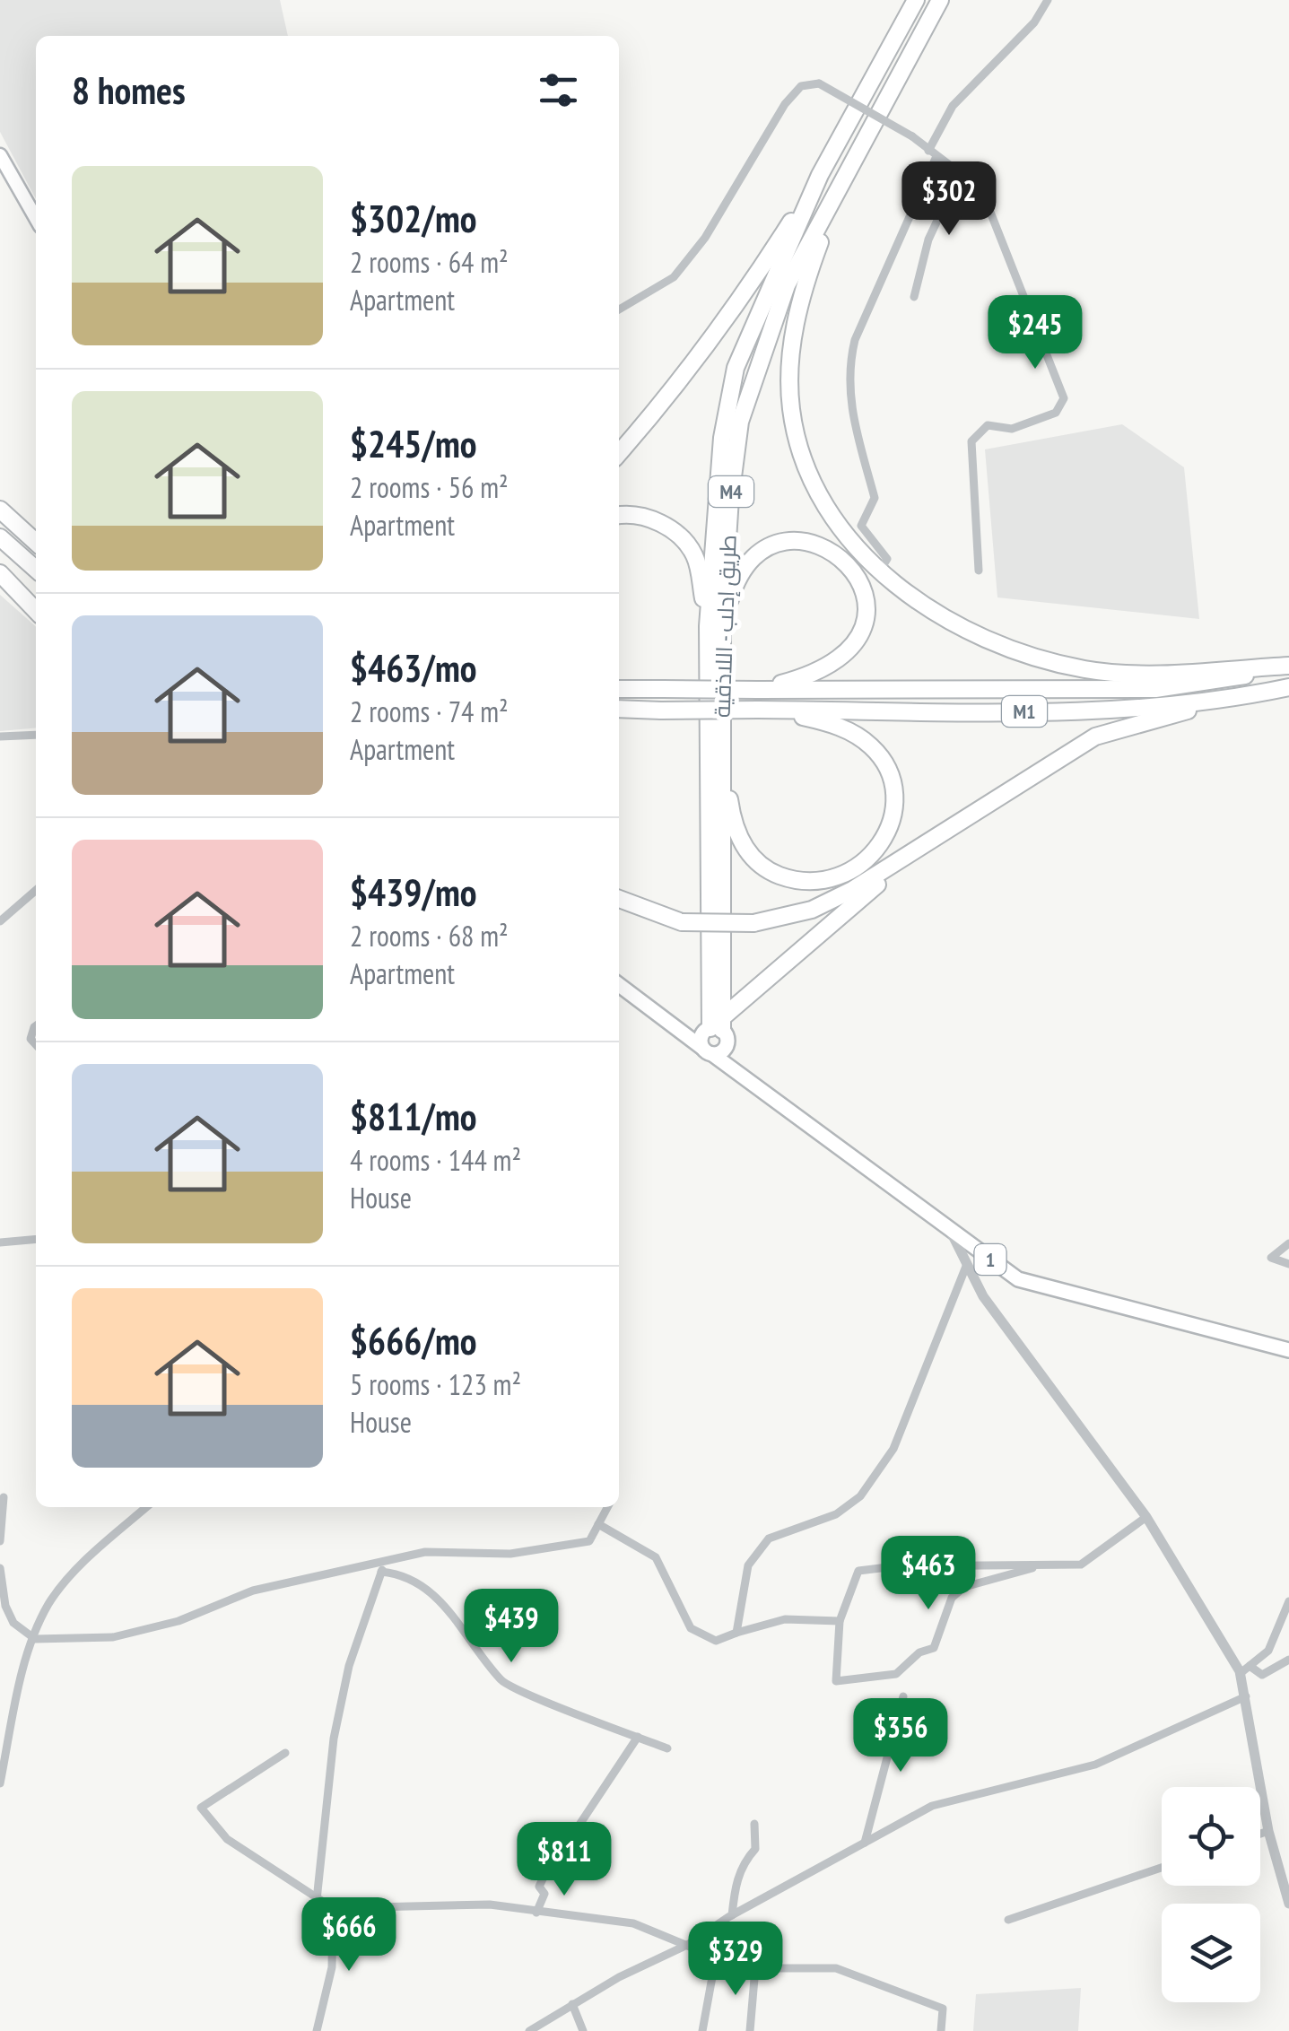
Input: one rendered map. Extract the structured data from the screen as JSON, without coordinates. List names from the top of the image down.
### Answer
{
  "streets": {
    "highway": ["M4", "طريق إدلب - اللاذقية", "M1"],
    "main road": ["1"]
  },
  "crossings": [
    ["طريق إدلب - اللاذقية", "1"]
  ],
  "page": {
    "heading": "8 homes",
    "list": [
      {
        "name": "$302/mo",
        "note": "2 rooms · 64 m² · Apartment"
      },
      {
        "name": "$245/mo",
        "note": "2 rooms · 56 m² · Apartment"
      },
      {
        "name": "$463/mo",
        "note": "2 rooms · 74 m² · Apartment"
      },
      {
        "name": "$439/mo",
        "note": "2 rooms · 68 m² · Apartment"
      },
      {
        "name": "$811/mo",
        "note": "4 rooms · 144 m² · House"
      },
      {
        "name": "$666/mo",
        "note": "5 rooms · 123 m² · House"
      }
    ],
    "price": [
      "$302",
      "$245",
      "$463",
      "$439",
      "$356",
      "$811",
      "$666",
      "$329"
    ]
  }
}
